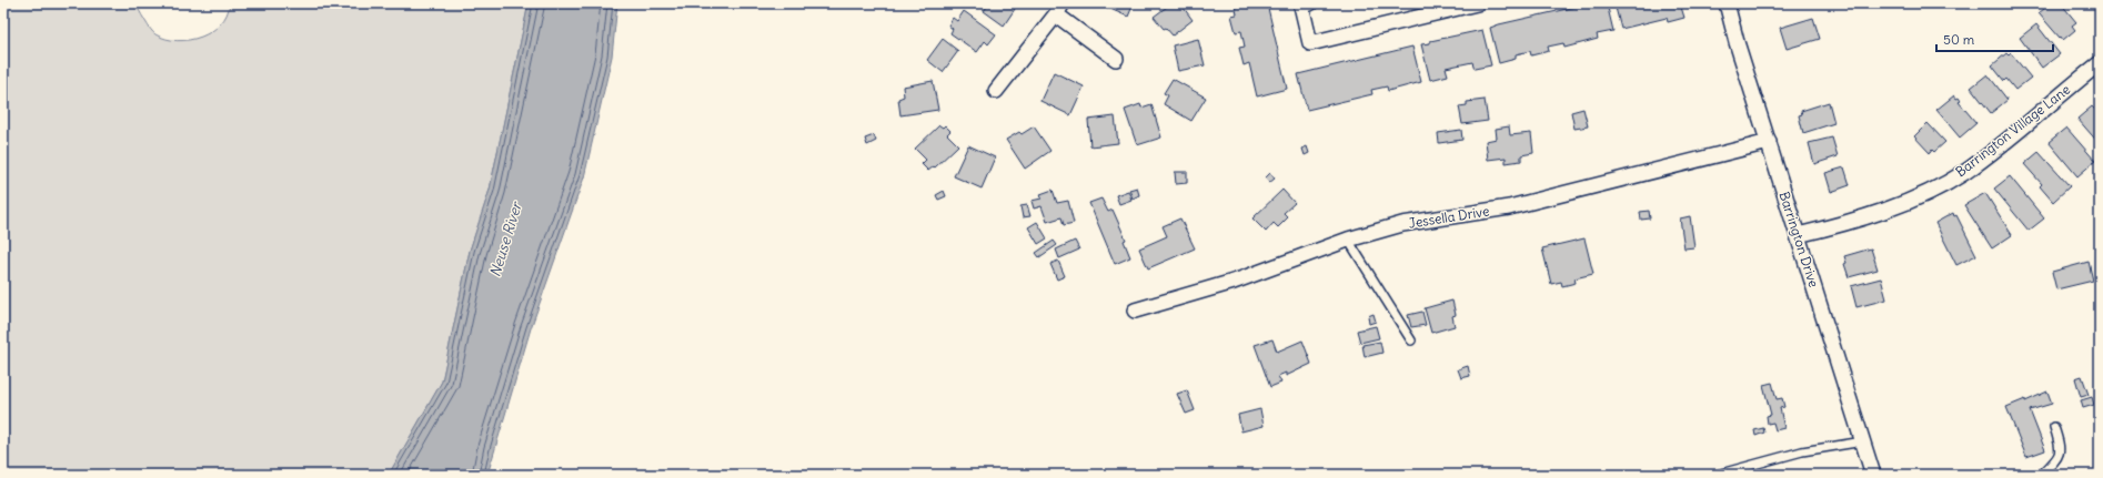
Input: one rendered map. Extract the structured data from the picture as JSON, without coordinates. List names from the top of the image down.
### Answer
{
  "streets": {
    "street": ["Barrington Village Lane", "Jessella Drive", "Barrington Drive"]
  },
  "crossings": [
    ["Barrington Village Lane", "Barrington Drive"],
    ["Jessella Drive", "Barrington Drive"]
  ],
  "water": ["Neuse River"],
  "scale_bar": "50 m"
}
